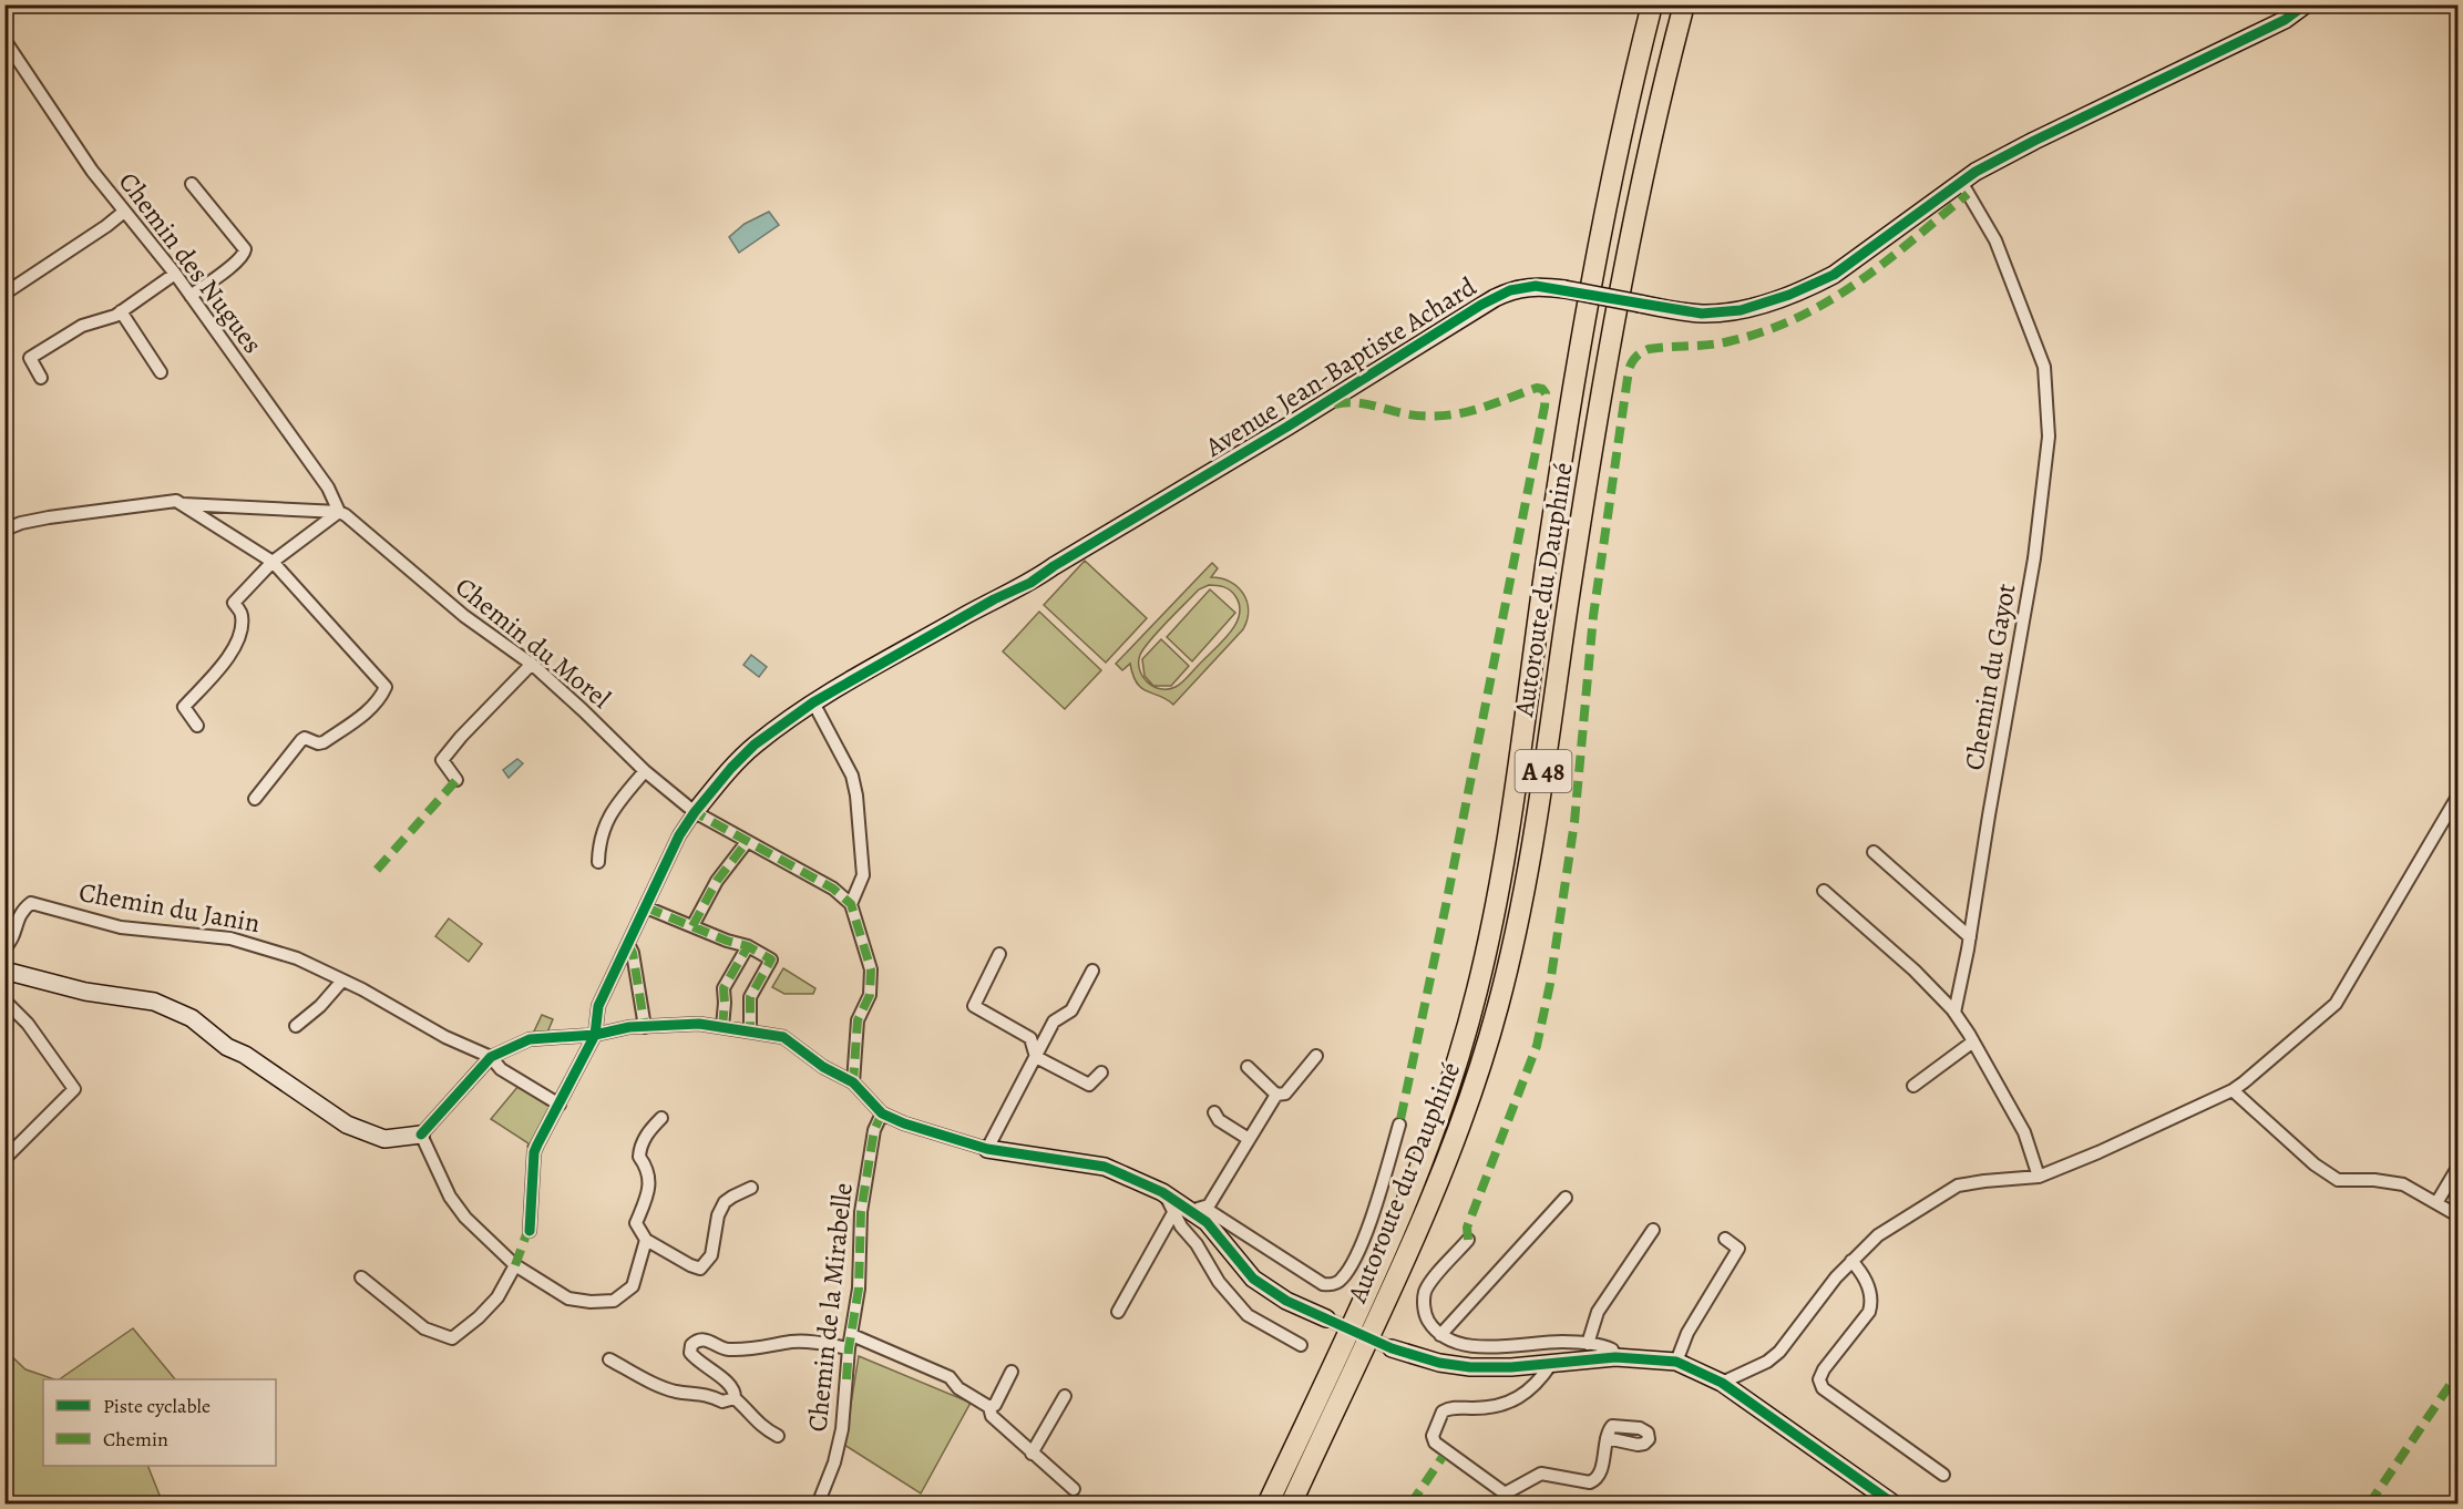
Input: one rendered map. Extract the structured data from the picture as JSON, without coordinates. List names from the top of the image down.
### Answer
{
  "streets": {
    "highway": ["Autoroute du Dauphiné", "A 48"],
    "street": [
      "Chemin des Nugues",
      "Avenue Jean-Baptiste Achard",
      "Chemin du Morel",
      "Chemin du Gayot",
      "Chemin du Janin",
      "Chemin de la Mirabelle"
    ]
  },
  "crossings": [
    ["Chemin des Nugues", "Chemin du Morel"],
    ["Avenue Jean-Baptiste Achard", "Chemin du Morel"],
    ["Avenue Jean-Baptiste Achard", "Chemin du Gayot"]
  ],
  "legend": ["Piste cyclable", "Chemin"]
}
